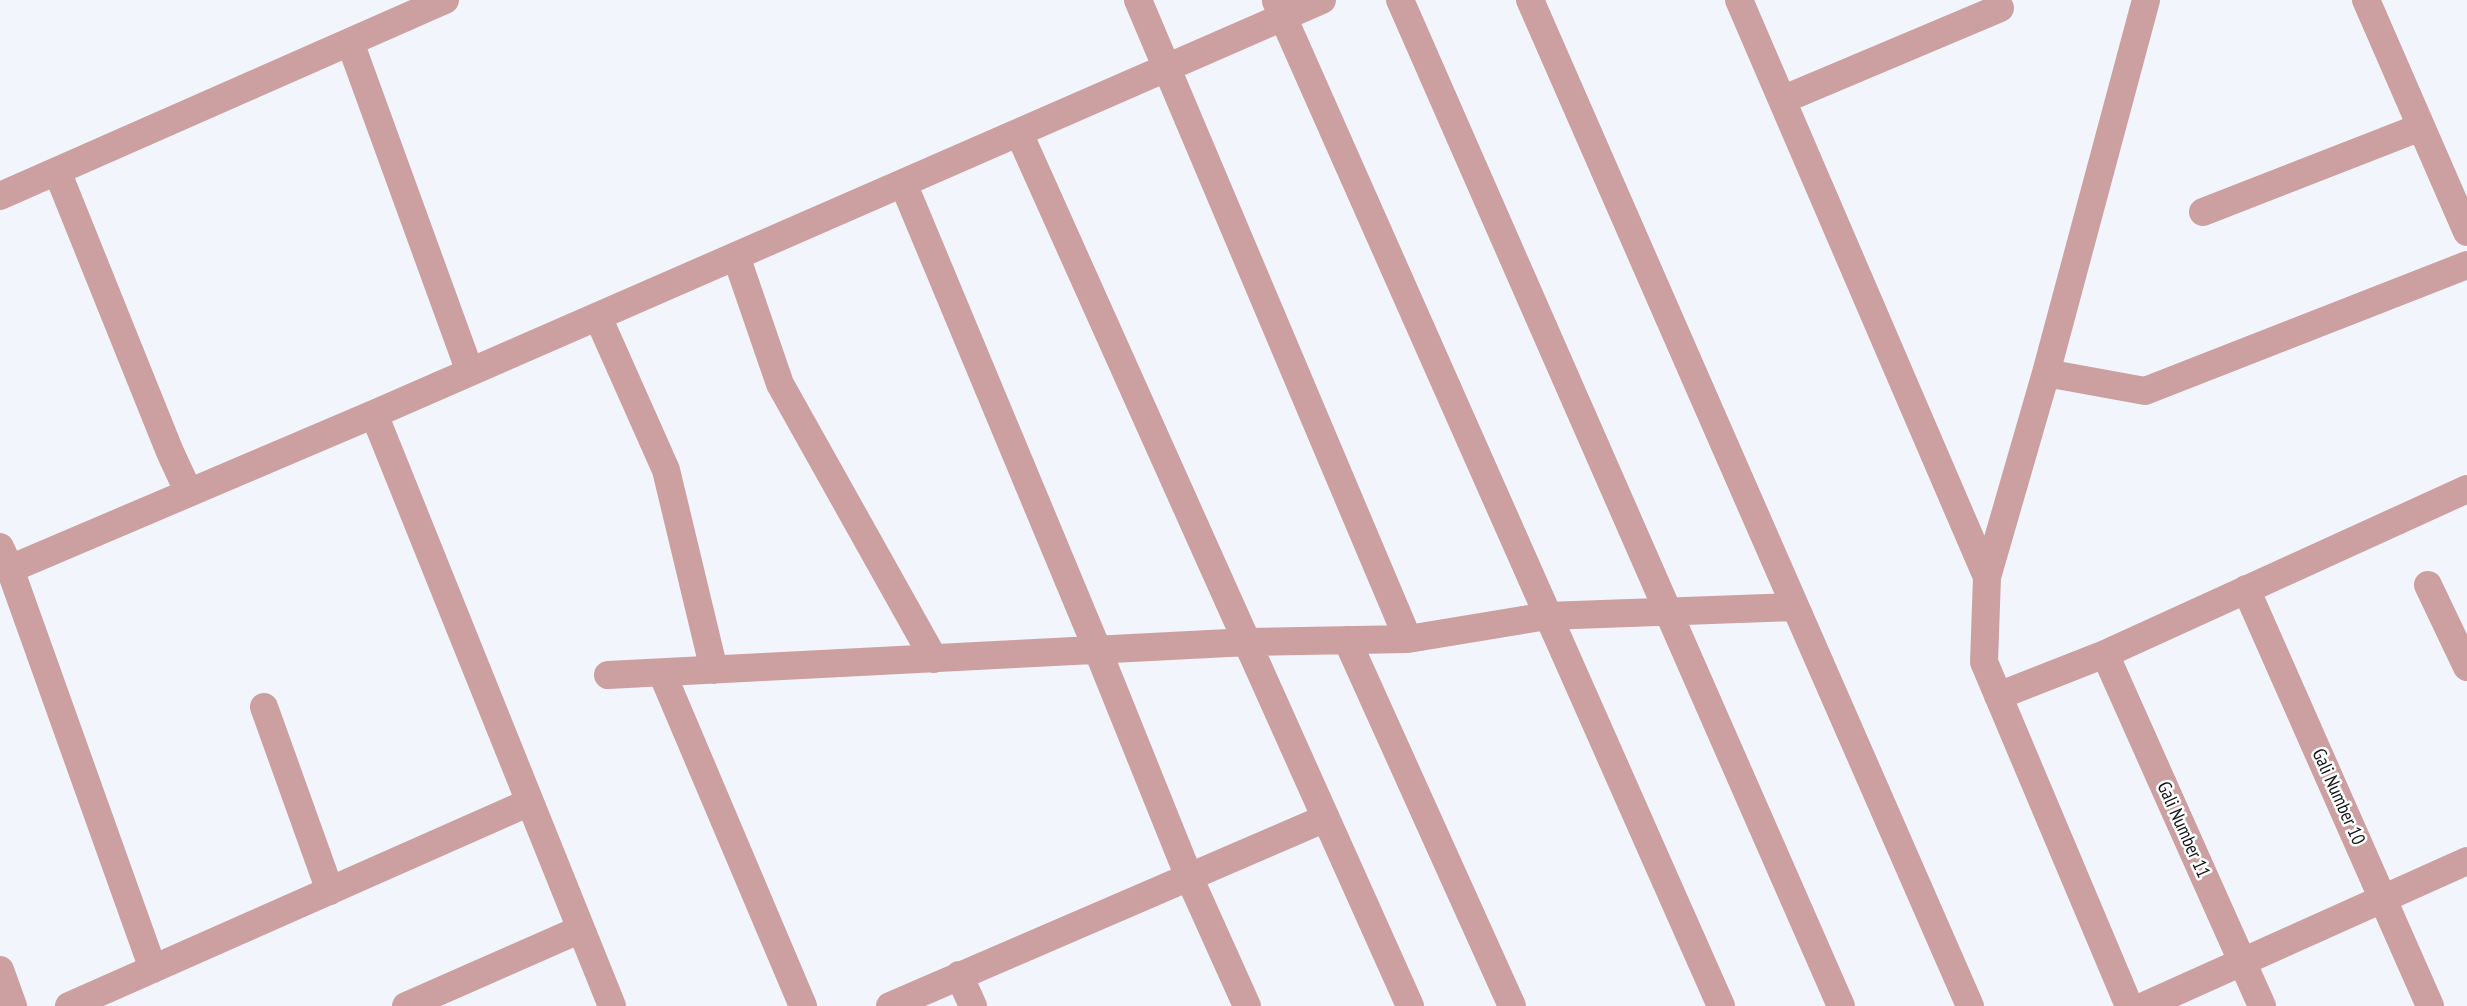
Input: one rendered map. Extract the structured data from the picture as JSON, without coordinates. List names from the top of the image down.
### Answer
{
  "streets": {
    "street": ["Gali Number 10", "Gali Number 11"]
  }
}
